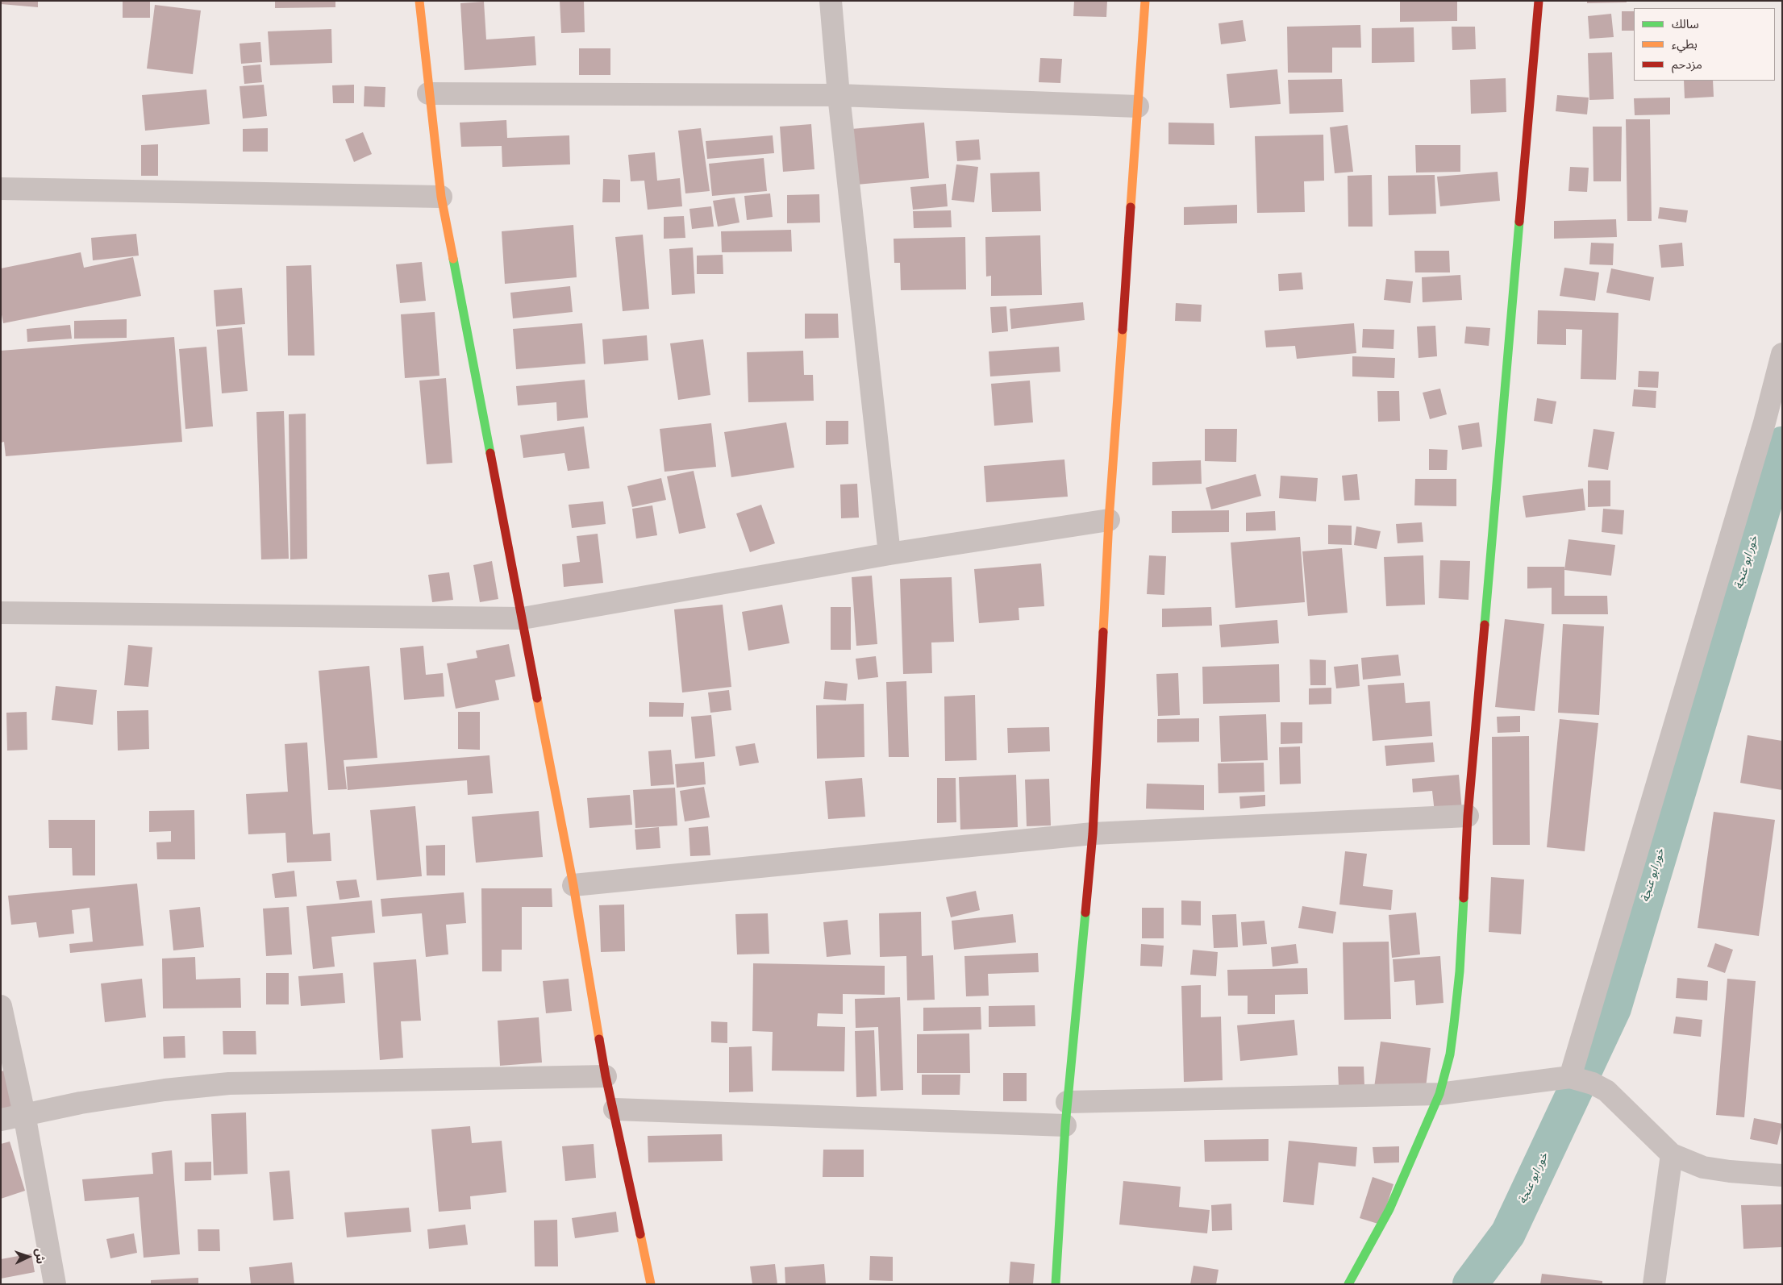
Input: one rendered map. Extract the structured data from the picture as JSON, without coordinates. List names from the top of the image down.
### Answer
{
  "water": ["خور ابو عنجة"],
  "legend": ["سالك", "بطيء", "مزدحم"],
  "north": "right"
}
